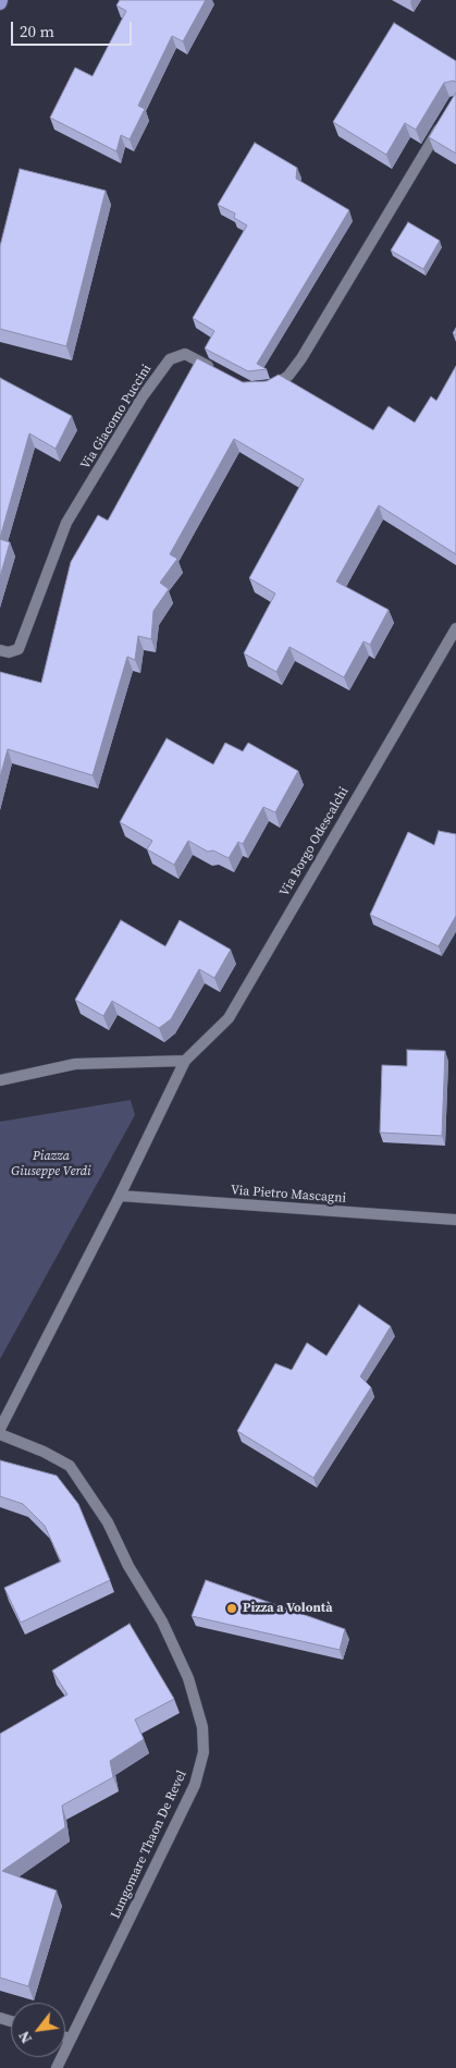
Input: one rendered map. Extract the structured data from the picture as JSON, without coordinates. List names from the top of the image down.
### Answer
{
  "streets": {
    "street": [
      "Via Giacomo Puccini",
      "Via Borgo Odescalchi",
      "Via Pietro Mascagni",
      "Lungomare Thaon De Revel"
    ]
  },
  "parks": ["Piazza Giuseppe Verdi"],
  "places": ["Pizza a Volontà"],
  "scale_bar": "20 m",
  "north": "bottom left"
}
